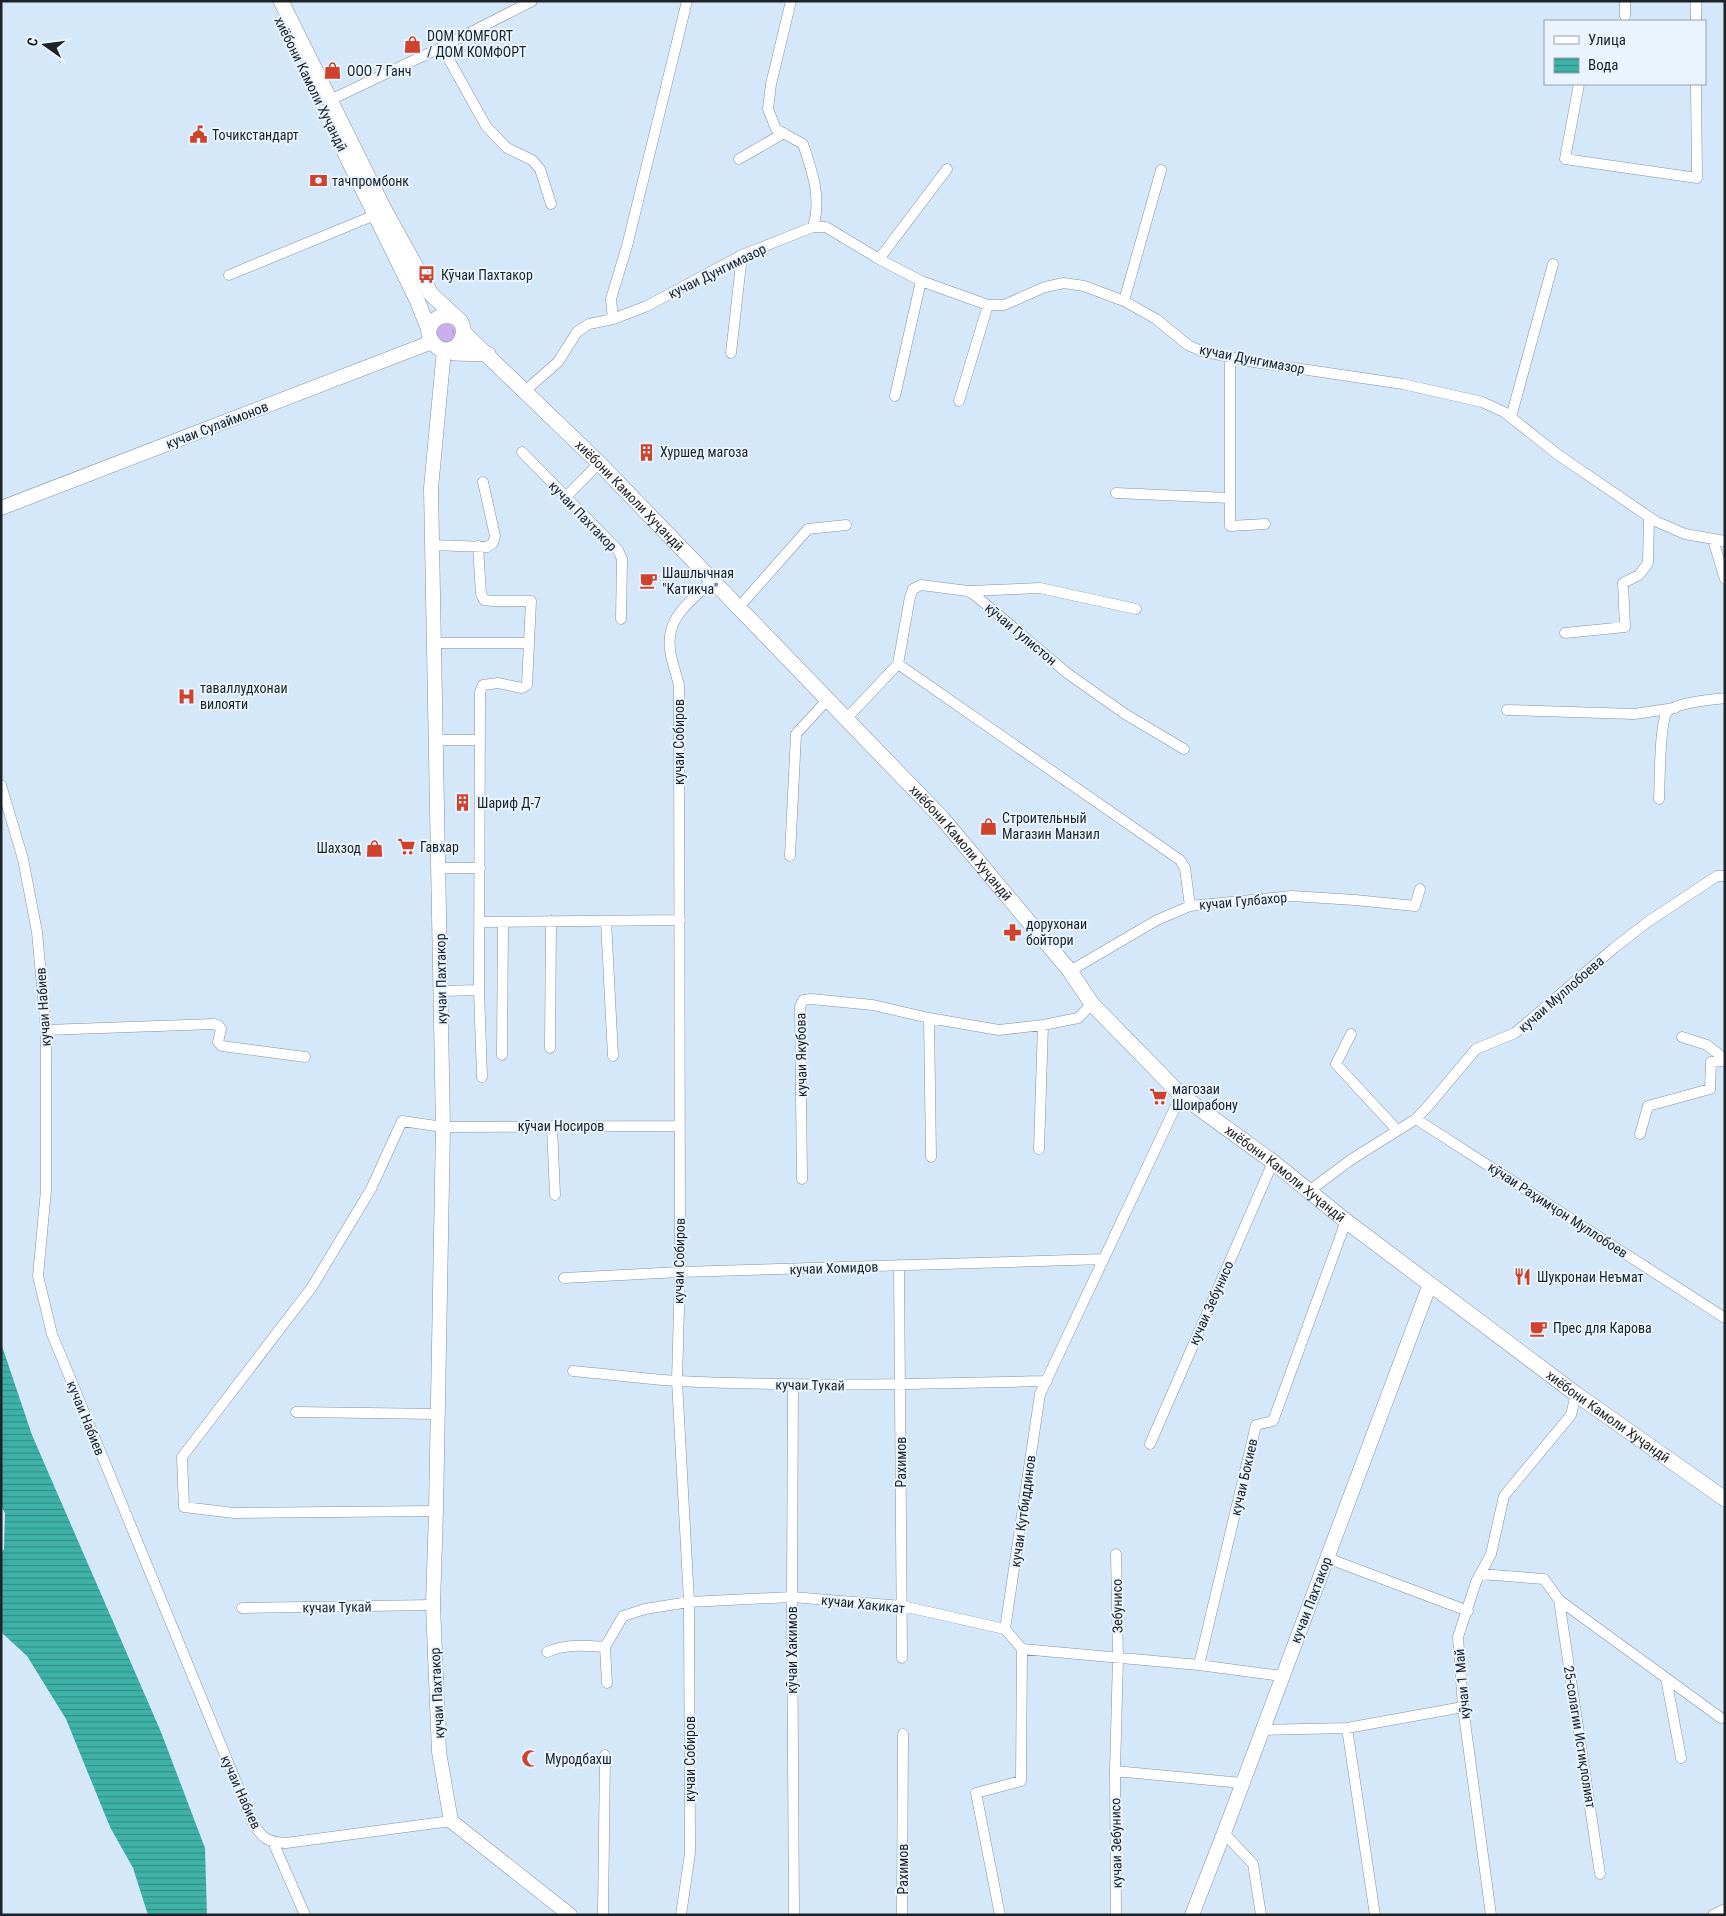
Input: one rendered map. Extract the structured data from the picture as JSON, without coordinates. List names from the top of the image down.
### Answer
{
  "streets": {
    "main road": ["хиёбони Камоли Хуҷандӣ", "кучаи Сулаймонов", "кучаи Пахтакор"],
    "street": [
      "кучаи Дунгимазор",
      "кӯчаи Гулистон",
      "кучаи Собиров",
      "кучаи Гулбахор",
      "кучаи Муллобоева",
      "кучаи Набиев",
      "кучаи Якубова",
      "кӯчаи Носиров",
      "кӯчаи Раҳимҷон Муллобоев",
      "кучаи Хомидов",
      "кучаи Зебунисо",
      "кучаи Тукай",
      "Рахимов",
      "кучаи Бокиев",
      "кучаи Кутбиддинов",
      "кучаи Хакикат",
      "Зебунисо",
      "кӯчаи Хакимов",
      "кӯчаи 1 Май",
      "25-солагии Истиқлолият"
    ]
  },
  "crossings": [
    ["хиёбони Камоли Хуҷандӣ", "кучаи Дунгимазор"],
    ["хиёбони Камоли Хуҷандӣ", "кучаи Сулаймонов"],
    ["хиёбони Камоли Хуҷандӣ", "кучаи Пахтакор"],
    ["хиёбони Камоли Хуҷандӣ", "кучаи Собиров"],
    ["хиёбони Камоли Хуҷандӣ", "кучаи Гулбахор"],
    ["хиёбони Камоли Хуҷандӣ", "кучаи Муллобоева"],
    ["хиёбони Камоли Хуҷандӣ", "кучаи Якубова"],
    ["хиёбони Камоли Хуҷандӣ", "кучаи Зебунисо"],
    ["хиёбони Камоли Хуҷандӣ", "кучаи Бокиев"],
    ["хиёбони Камоли Хуҷандӣ", "кучаи Кутбиддинов"],
    ["хиёбони Камоли Хуҷандӣ", "кӯчаи 1 Май"],
    ["кучаи Сулаймонов", "кучаи Пахтакор"],
    ["кучаи Пахтакор", "кучаи Набиев"],
    ["кучаи Пахтакор", "кӯчаи Носиров"],
    ["кучаи Пахтакор", "кучаи Тукай"],
    ["кучаи Собиров", "кӯчаи Носиров"],
    ["кучаи Собиров", "кучаи Хомидов"],
    ["кучаи Собиров", "кучаи Тукай"],
    ["кучаи Собиров", "кучаи Хакикат"],
    ["кучаи Муллобоева", "кӯчаи Раҳимҷон Муллобоев"],
    ["кучаи Хомидов", "Рахимов"],
    ["кучаи Хомидов", "кучаи Кутбиддинов"],
    ["кучаи Зебунисо", "Зебунисо"],
    ["кучаи Тукай", "Рахимов"],
    ["кучаи Тукай", "кучаи Кутбиддинов"],
    ["кучаи Тукай", "кӯчаи Хакимов"],
    ["Рахимов", "кучаи Хакикат"],
    ["кучаи Кутбиддинов", "кучаи Хакикат"],
    ["кучаи Хакикат", "кӯчаи Хакимов"],
    ["кӯчаи 1 Май", "25-солагии Истиқлолият"]
  ],
  "places": {
    "shop": [
      "DOM KOMFORT / ДОМ КОМФОРТ",
      "ООО 7 Ганч",
      "Строительный Магазин Манзил",
      "Шахзод"
    ],
    "public building": ["Точикстандарт"],
    "bank": ["тачпромбонк"],
    "bus stop": ["Кӯчаи Пахтакор"],
    "building": ["Хуршед магоза", "Шариф Д-7"],
    "cafe": ["Шашлычная \"Катикча\"", "Прес для Карова"],
    "hospital": ["таваллудхонаи вилояти"],
    "supermarket": ["Гавхар", "магозаи Шоирабону"],
    "pharmacy": ["дорухонаи бойтори"],
    "restaurant": ["Шукронаи Неъмат"],
    "mosque": ["Муродбахш"]
  },
  "legend": ["Улица", "Вода"],
  "north": "left"
}
